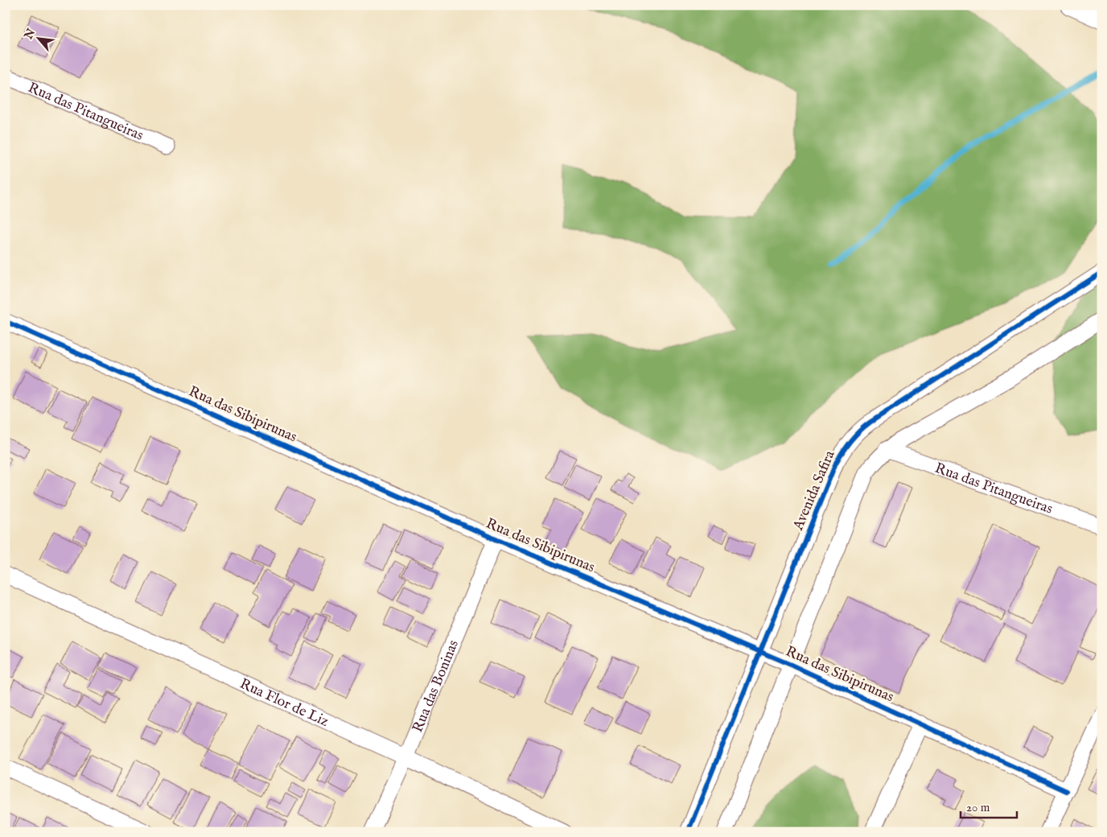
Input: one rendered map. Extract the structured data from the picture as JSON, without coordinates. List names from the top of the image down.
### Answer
{
  "streets": {
    "street": [
      "Rua das Pitangueiras",
      "Rua das Sibipirunas",
      "Avenida Safira",
      "Rua das Boninas",
      "Rua Flor de Liz"
    ]
  },
  "crossings": [
    ["Rua das Sibipirunas", "Avenida Safira"],
    ["Rua das Sibipirunas", "Rua das Boninas"],
    ["Rua das Boninas", "Rua Flor de Liz"]
  ],
  "scale_bar": "20 m",
  "north": "top left"
}
